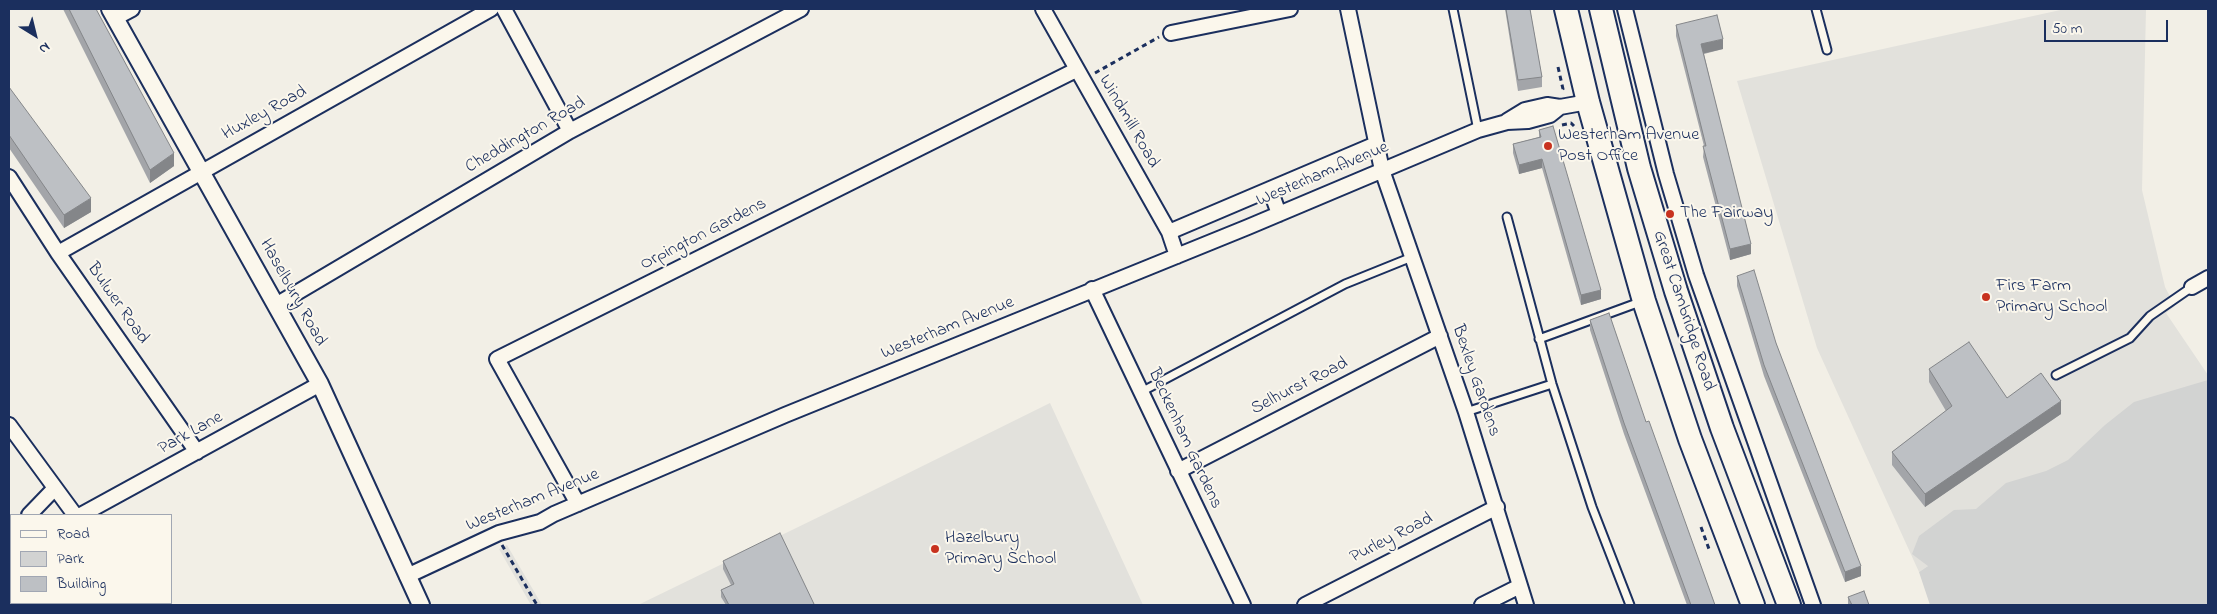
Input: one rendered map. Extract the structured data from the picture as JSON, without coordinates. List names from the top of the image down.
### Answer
{
  "streets": {
    "highway": ["Great Cambridge Road"],
    "street": [
      "Huxley Road",
      "Windmill Road",
      "Cheddington Road",
      "Westerham Avenue",
      "Orpington Gardens",
      "Haselbury Road",
      "Bulwer Road",
      "Bexley Gardens",
      "Selhurst Road",
      "Park Lane",
      "Beckenham Gardens",
      "Purley Road"
    ]
  },
  "crossings": [
    ["Huxley Road", "Haselbury Road"],
    ["Huxley Road", "Bulwer Road"],
    ["Windmill Road", "Westerham Avenue"],
    ["Windmill Road", "Orpington Gardens"],
    ["Cheddington Road", "Haselbury Road"],
    ["Westerham Avenue", "Orpington Gardens"],
    ["Westerham Avenue", "Haselbury Road"],
    ["Westerham Avenue", "Great Cambridge Road"],
    ["Westerham Avenue", "Bexley Gardens"],
    ["Westerham Avenue", "Beckenham Gardens"],
    ["Haselbury Road", "Park Lane"],
    ["Bulwer Road", "Park Lane"],
    ["Bexley Gardens", "Selhurst Road"],
    ["Bexley Gardens", "Purley Road"],
    ["Selhurst Road", "Beckenham Gardens"]
  ],
  "places": [
    "Westerham Avenue Post Office",
    "The Fairway",
    "Firs Farm Primary School",
    "Hazelbury Primary School"
  ],
  "legend": ["Road", "Park", "Building"],
  "scale_bar": "50 m",
  "north": "bottom right"
}
